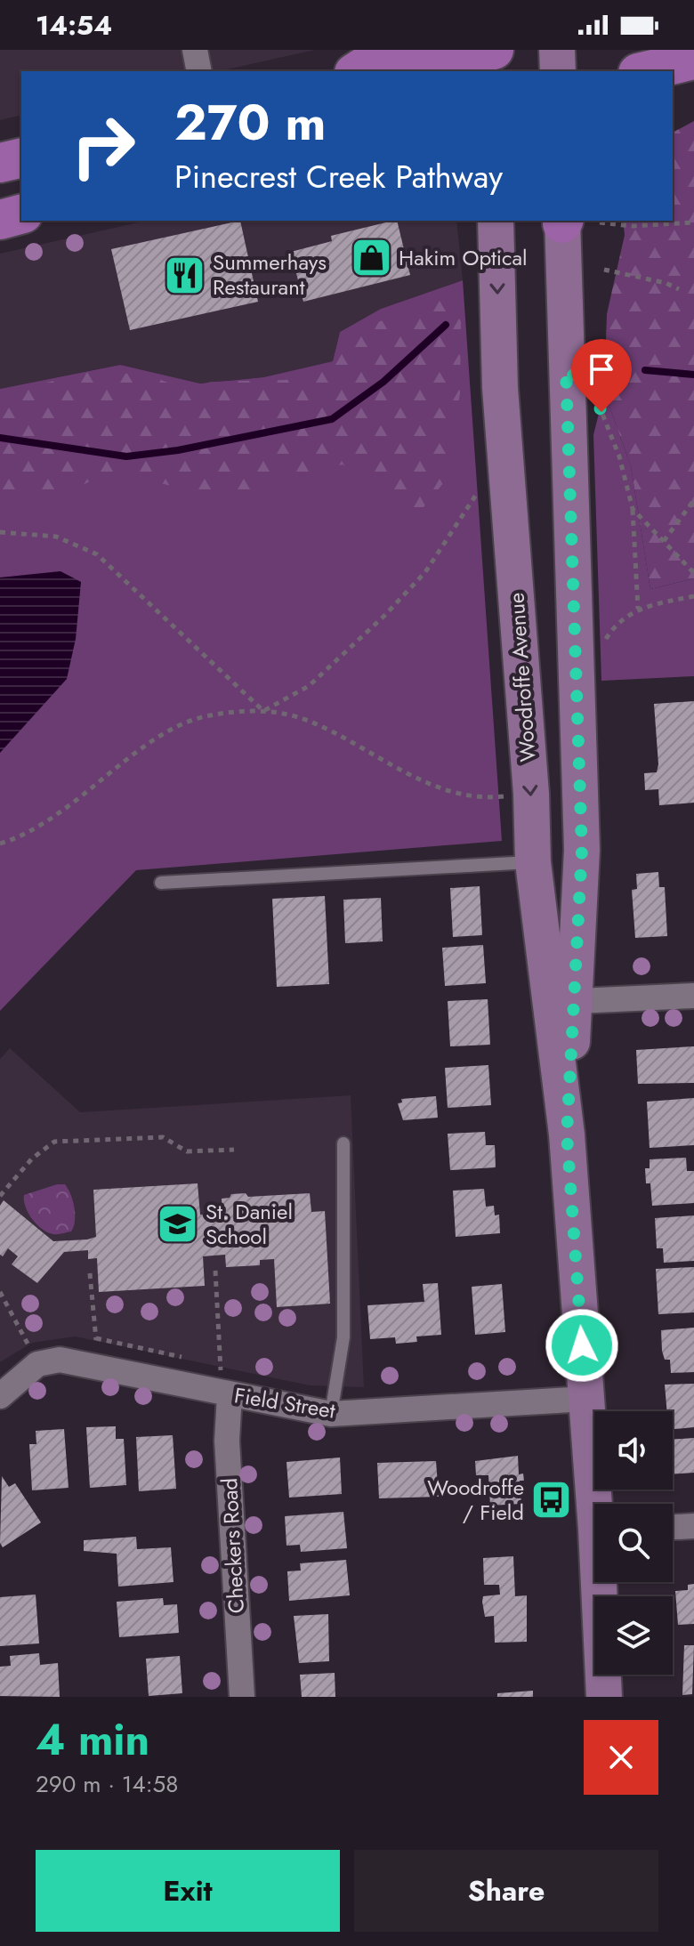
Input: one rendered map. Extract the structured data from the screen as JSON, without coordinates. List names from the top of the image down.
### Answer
{
  "streets": {
    "main road": ["Woodroffe Avenue"],
    "street": ["Field Street", "Checkers Road"]
  },
  "crossings": [
    ["Woodroffe Avenue", "Field Street"],
    ["Field Street", "Checkers Road"]
  ],
  "places": {
    "shop": ["Hakim Optical"],
    "restaurant": ["Summerhays Restaurant"],
    "school or university": ["St. Daniel School"],
    "bus stop": ["Woodroffe / Field"]
  },
  "page": {
    "status": "14:54",
    "turn": ["270 m", "Pinecrest Creek Pathway"],
    "heading": ["4 min", "290 m · 14:58"],
    "buttons": ["Exit", "Share"]
  }
}
